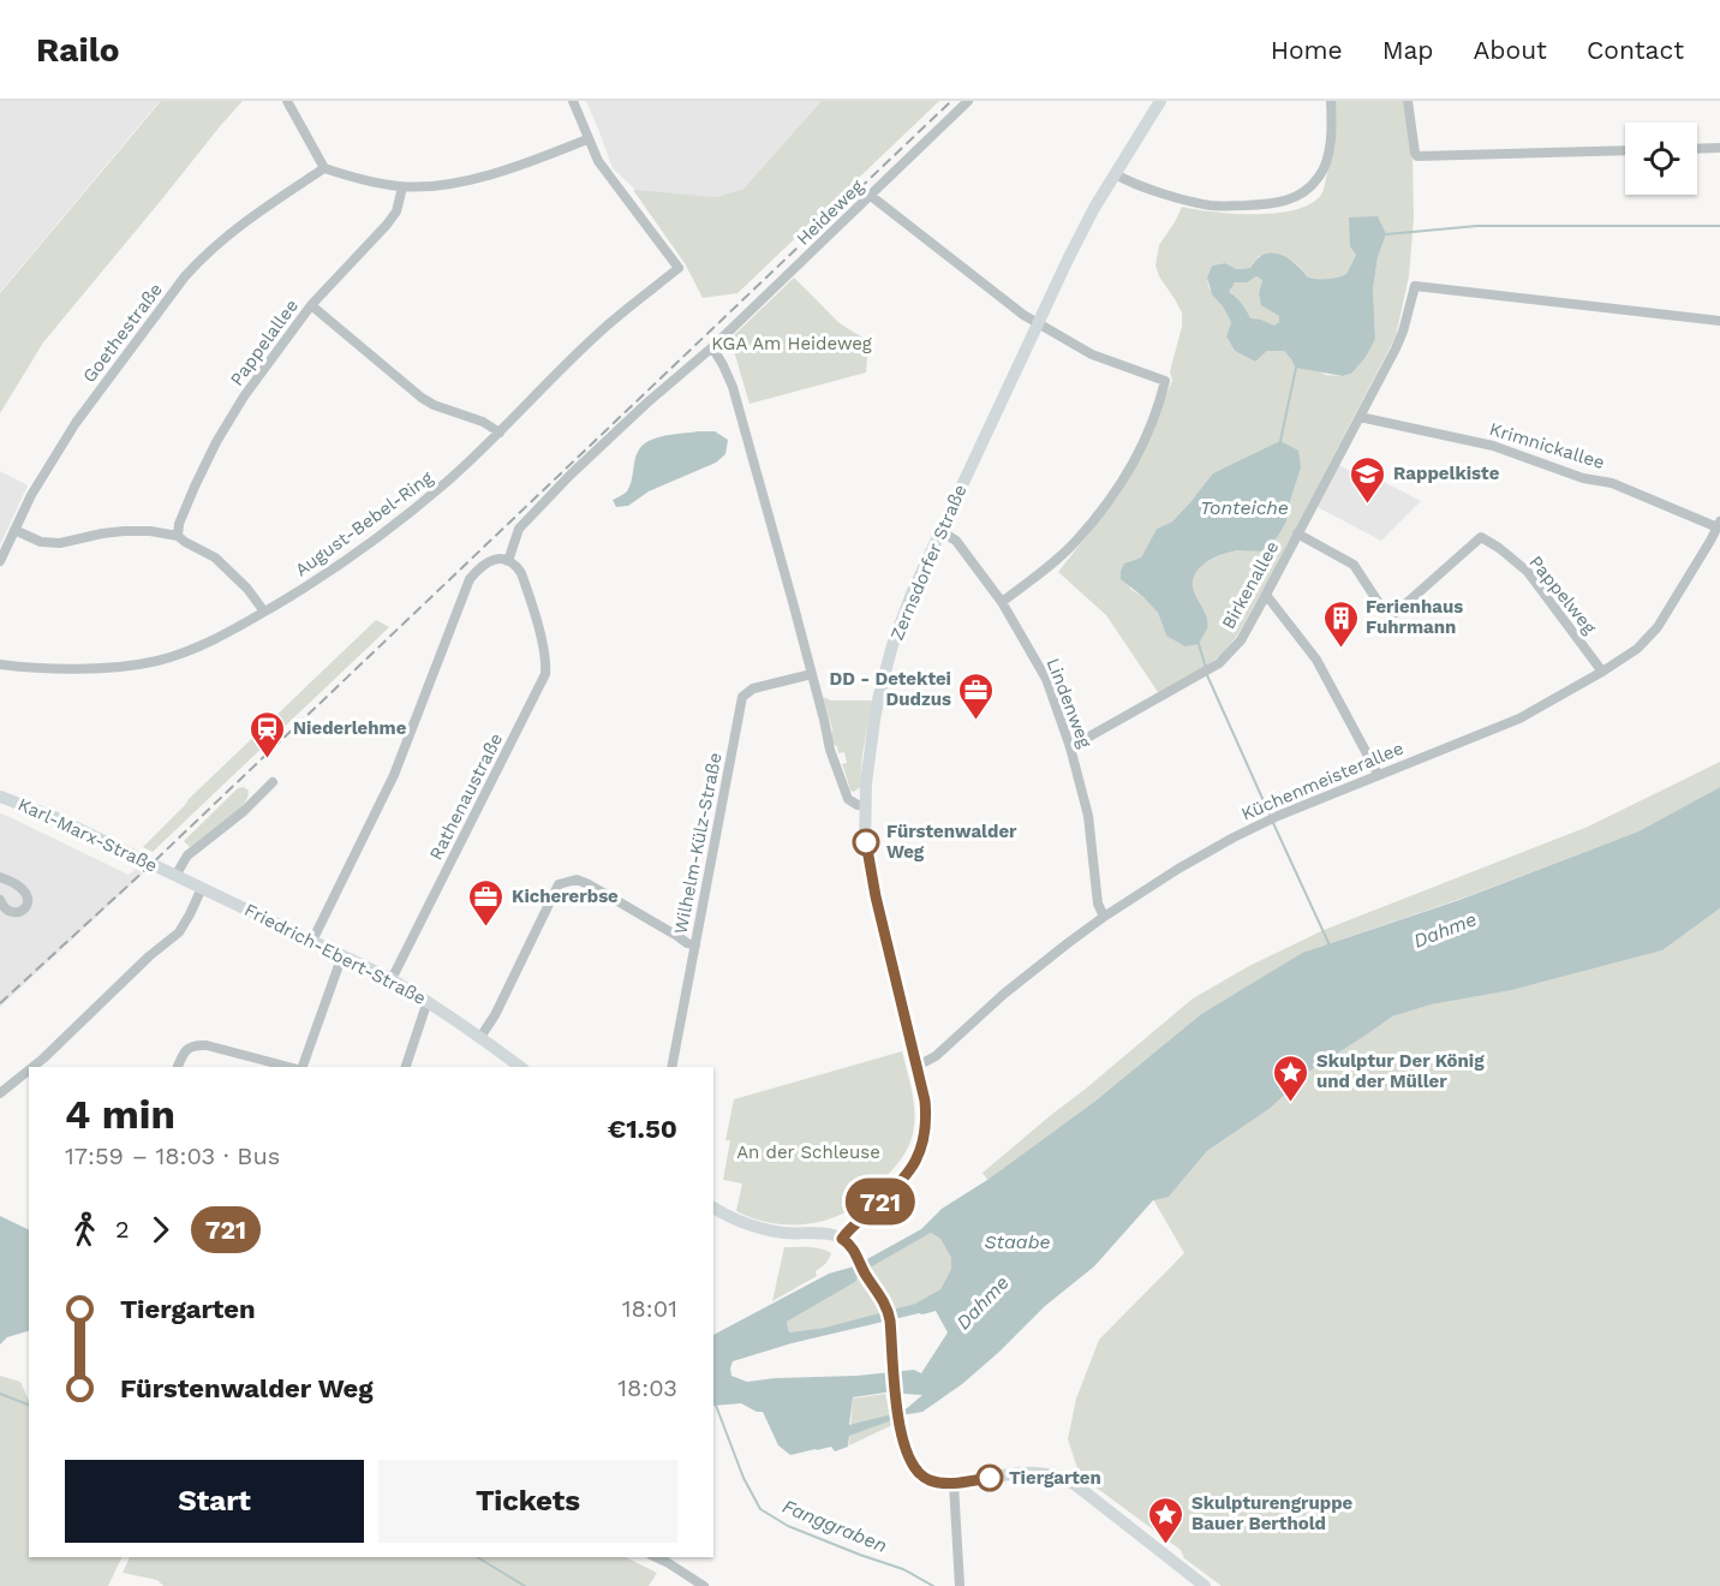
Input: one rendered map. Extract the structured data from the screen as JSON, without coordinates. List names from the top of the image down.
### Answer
{
  "streets": {
    "street": [
      "Heideweg",
      "Goethestraße",
      "Pappelallee",
      "Krimnickallee",
      "August-Bebel-Ring",
      "Zernsdorfer Straße",
      "Birkenallee",
      "Pappelweg",
      "Lindenweg",
      "Küchenmeisterallee",
      "Rathenaustraße",
      "Karl-Marx-Straße",
      "Wilhelm-Külz-Straße",
      "Friedrich-Ebert-Straße"
    ]
  },
  "crossings": [
    ["Heideweg", "Rathenaustraße"],
    ["Krimnickallee", "Birkenallee"],
    ["Krimnickallee", "Küchenmeisterallee"],
    ["Zernsdorfer Straße", "Lindenweg"],
    ["Zernsdorfer Straße", "Küchenmeisterallee"],
    ["Birkenallee", "Pappelweg"],
    ["Birkenallee", "Lindenweg"],
    ["Pappelweg", "Küchenmeisterallee"],
    ["Lindenweg", "Küchenmeisterallee"],
    ["Rathenaustraße", "Friedrich-Ebert-Straße"],
    ["Karl-Marx-Straße", "Friedrich-Ebert-Straße"]
  ],
  "water": [
    "Tonteiche",
    "Dahme",
    "Staabe",
    "Fanggraben"
  ],
  "parks": ["KGA Am Heideweg", "An der Schleuse"],
  "places": {
    "school or university": ["Rappelkiste"],
    "building": ["Ferienhaus Fuhrmann"],
    "office": ["DD - Detektei Dudzus", "Kichererbse"],
    "station": ["Niederlehme"],
    "other": ["Fürstenwalder Weg", "Tiergarten"],
    "place": ["Skulptur Der König und der Müller", "Skulpturengruppe Bauer Berthold"]
  },
  "lines": ["bus line 721"],
  "page": {
    "header": "Railo",
    "nav": [
      "Home",
      "Map",
      "About",
      "Contact"
    ],
    "on_map": "721",
    "heading": ["4 min", "17:59 – 18:03 · Bus", "€1.50"],
    "legs": ["2", "721"],
    "list": [
      {
        "name": "Tiergarten",
        "value": "18:01"
      },
      {
        "name": "Fürstenwalder Weg",
        "value": "18:03"
      }
    ],
    "buttons": ["Start", "Tickets"]
  }
}
